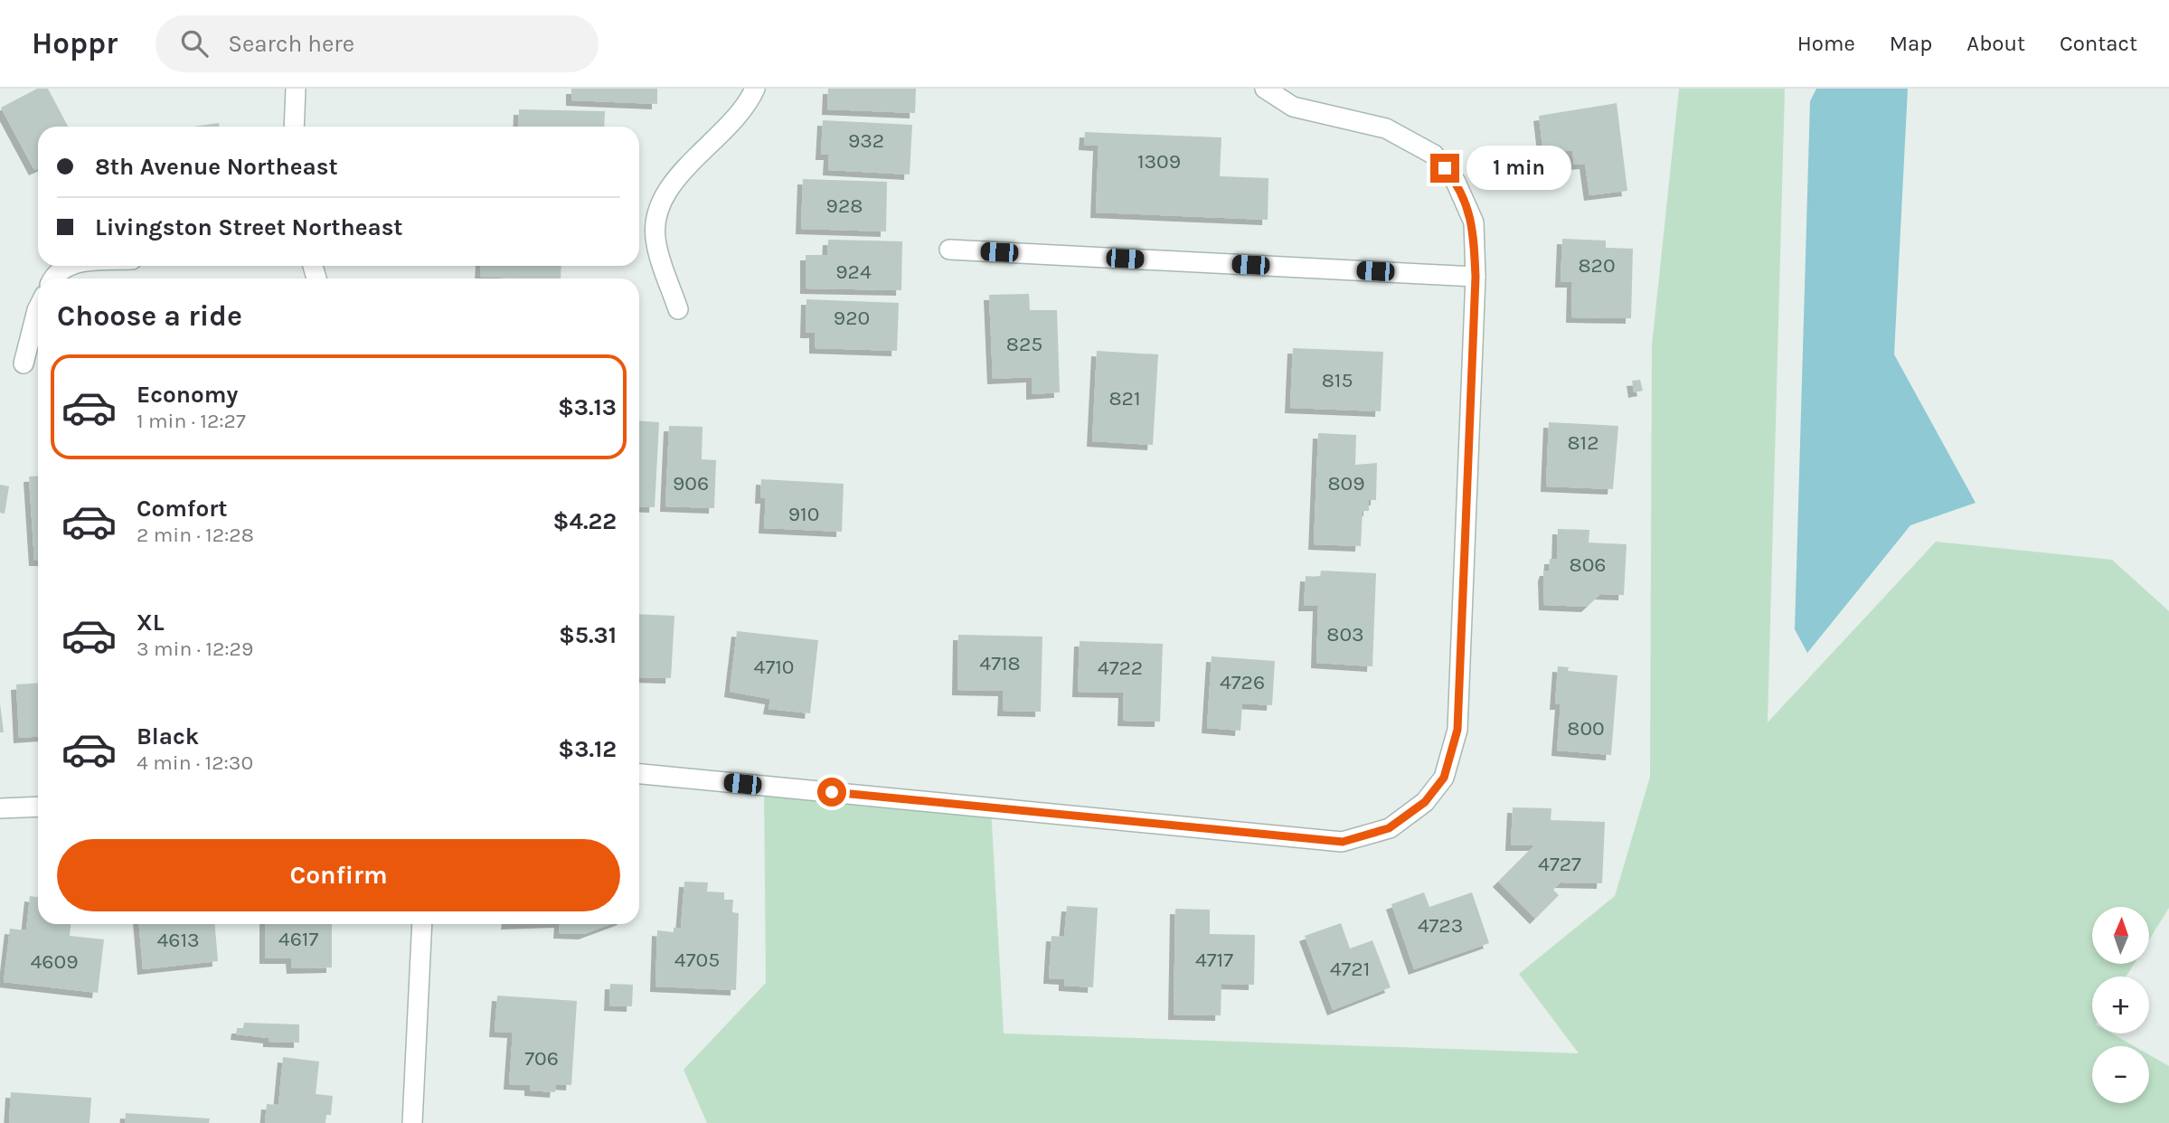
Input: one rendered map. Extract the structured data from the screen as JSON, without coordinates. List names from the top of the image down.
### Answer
{
  "house_numbers": [
    "932",
    "1309",
    "928",
    "820",
    "924",
    "920",
    "825",
    "815",
    "821",
    "812",
    "906",
    "809",
    "910",
    "806",
    "803",
    "4718",
    "4710",
    "4722",
    "4726",
    "800",
    "4727",
    "4723",
    "4617",
    "4613",
    "4705",
    "4717",
    "4609",
    "4721",
    "706"
  ],
  "north": "top",
  "page": {
    "header": "Hoppr",
    "search": "Search here",
    "nav": [
      "Home",
      "Map",
      "About",
      "Contact"
    ],
    "banner": ["8th Avenue Northeast", "Livingston Street Northeast"],
    "bubble": "1 min",
    "heading": "Choose a ride",
    "list": [
      {
        "name": "Economy",
        "note": "1 min · 12:27",
        "value": "$3.13"
      },
      {
        "name": "Comfort",
        "note": "2 min · 12:28",
        "value": "$4.22"
      },
      {
        "name": "XL",
        "note": "3 min · 12:29",
        "value": "$5.31"
      },
      {
        "name": "Black",
        "note": "4 min · 12:30",
        "value": "$3.12"
      }
    ],
    "buttons": "Confirm",
    "map_buttons": ["+", "−"]
  }
}
